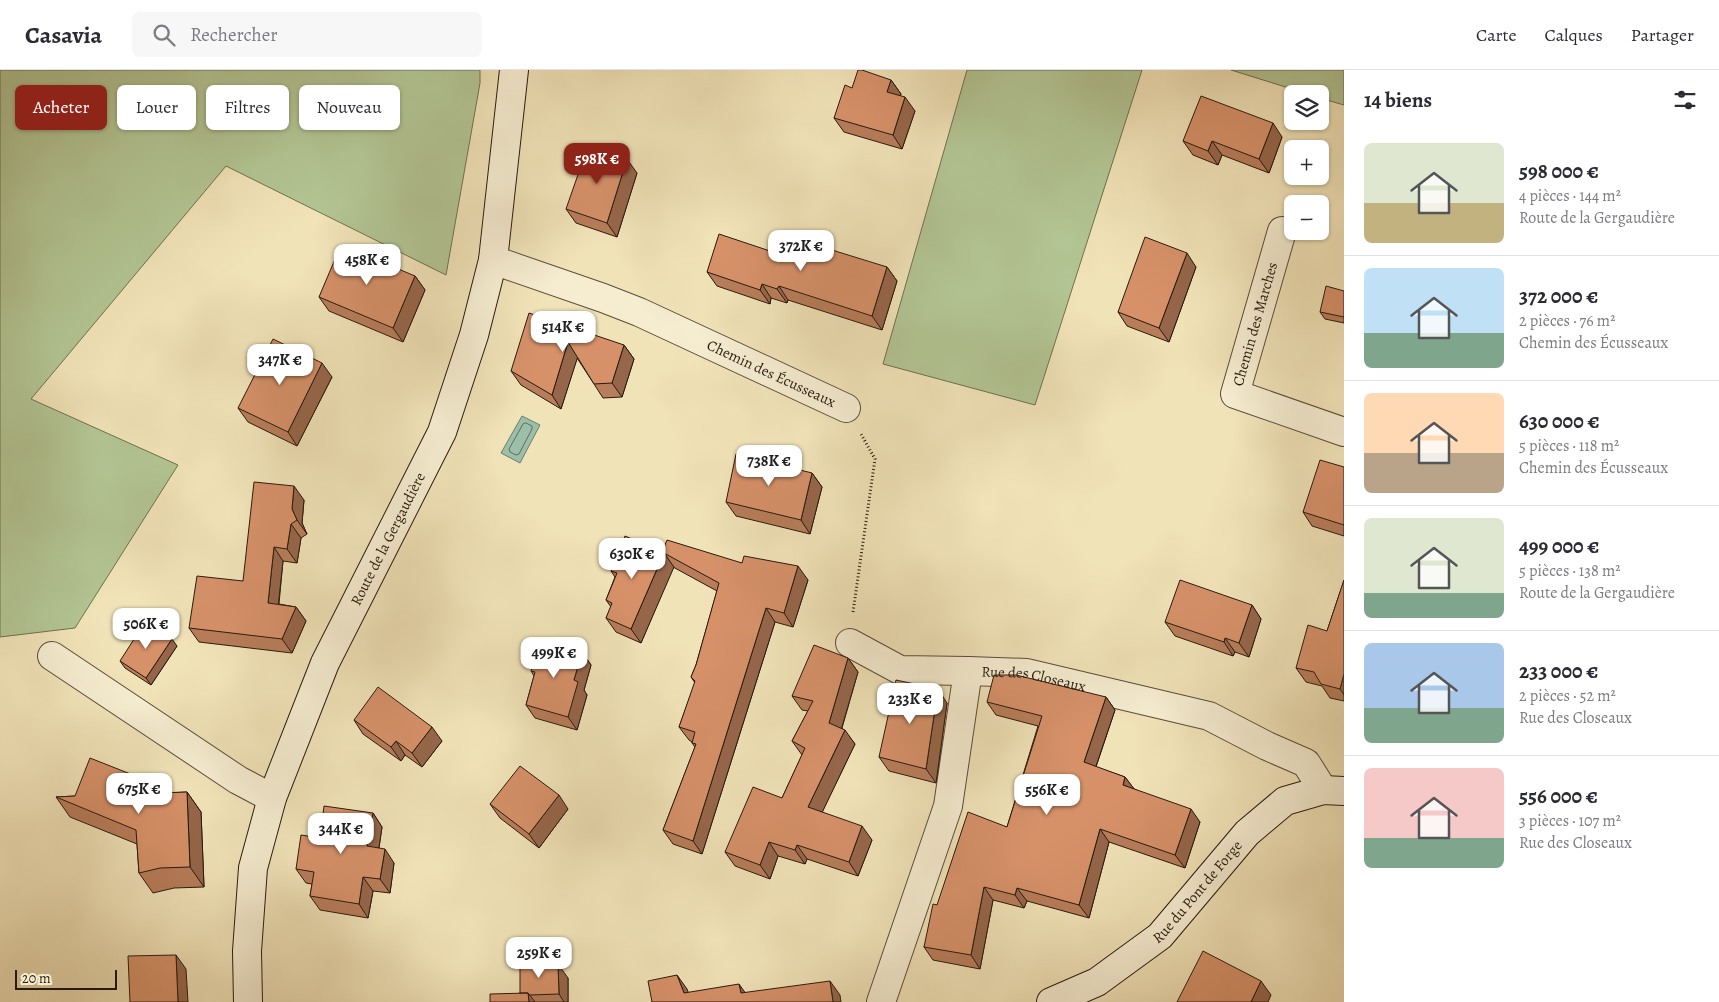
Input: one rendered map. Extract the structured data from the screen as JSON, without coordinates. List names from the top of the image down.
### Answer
{
  "streets": {
    "street": [
      "Chemin des Marches",
      "Chemin des Écusseaux",
      "Route de la Gergaudière",
      "Rue des Closeaux",
      "Rue du Pont de Forge"
    ]
  },
  "crossings": [
    ["Chemin des Écusseaux", "Route de la Gergaudière"],
    ["Rue des Closeaux", "Rue du Pont de Forge"]
  ],
  "scale_bar": "20 m",
  "page": {
    "header": "Casavia",
    "search": "Rechercher",
    "nav": ["Carte", "Calques", "Partager"],
    "heading": "14 biens",
    "map_buttons": ["+", "−"],
    "chip": [
      "Acheter",
      "Louer",
      "Filtres",
      "Nouveau"
    ],
    "list": [
      {
        "name": "598 000 €",
        "note": "4 pièces · 144 m² · Route de la Gergaudière"
      },
      {
        "name": "372 000 €",
        "note": "2 pièces · 76 m² · Chemin des Écusseaux"
      },
      {
        "name": "630 000 €",
        "note": "5 pièces · 118 m² · Chemin des Écusseaux"
      },
      {
        "name": "499 000 €",
        "note": "5 pièces · 138 m² · Route de la Gergaudière"
      },
      {
        "name": "233 000 €",
        "note": "2 pièces · 52 m² · Rue des Closeaux"
      },
      {
        "name": "556 000 €",
        "note": "3 pièces · 107 m² · Rue des Closeaux"
      }
    ],
    "price": [
      "598K €",
      "372K €",
      "458K €",
      "514K €",
      "347K €",
      "738K €",
      "630K €",
      "506K €",
      "499K €",
      "233K €",
      "675K €",
      "556K €",
      "344K €",
      "259K €"
    ],
    "scale": "20 m"
  }
}
